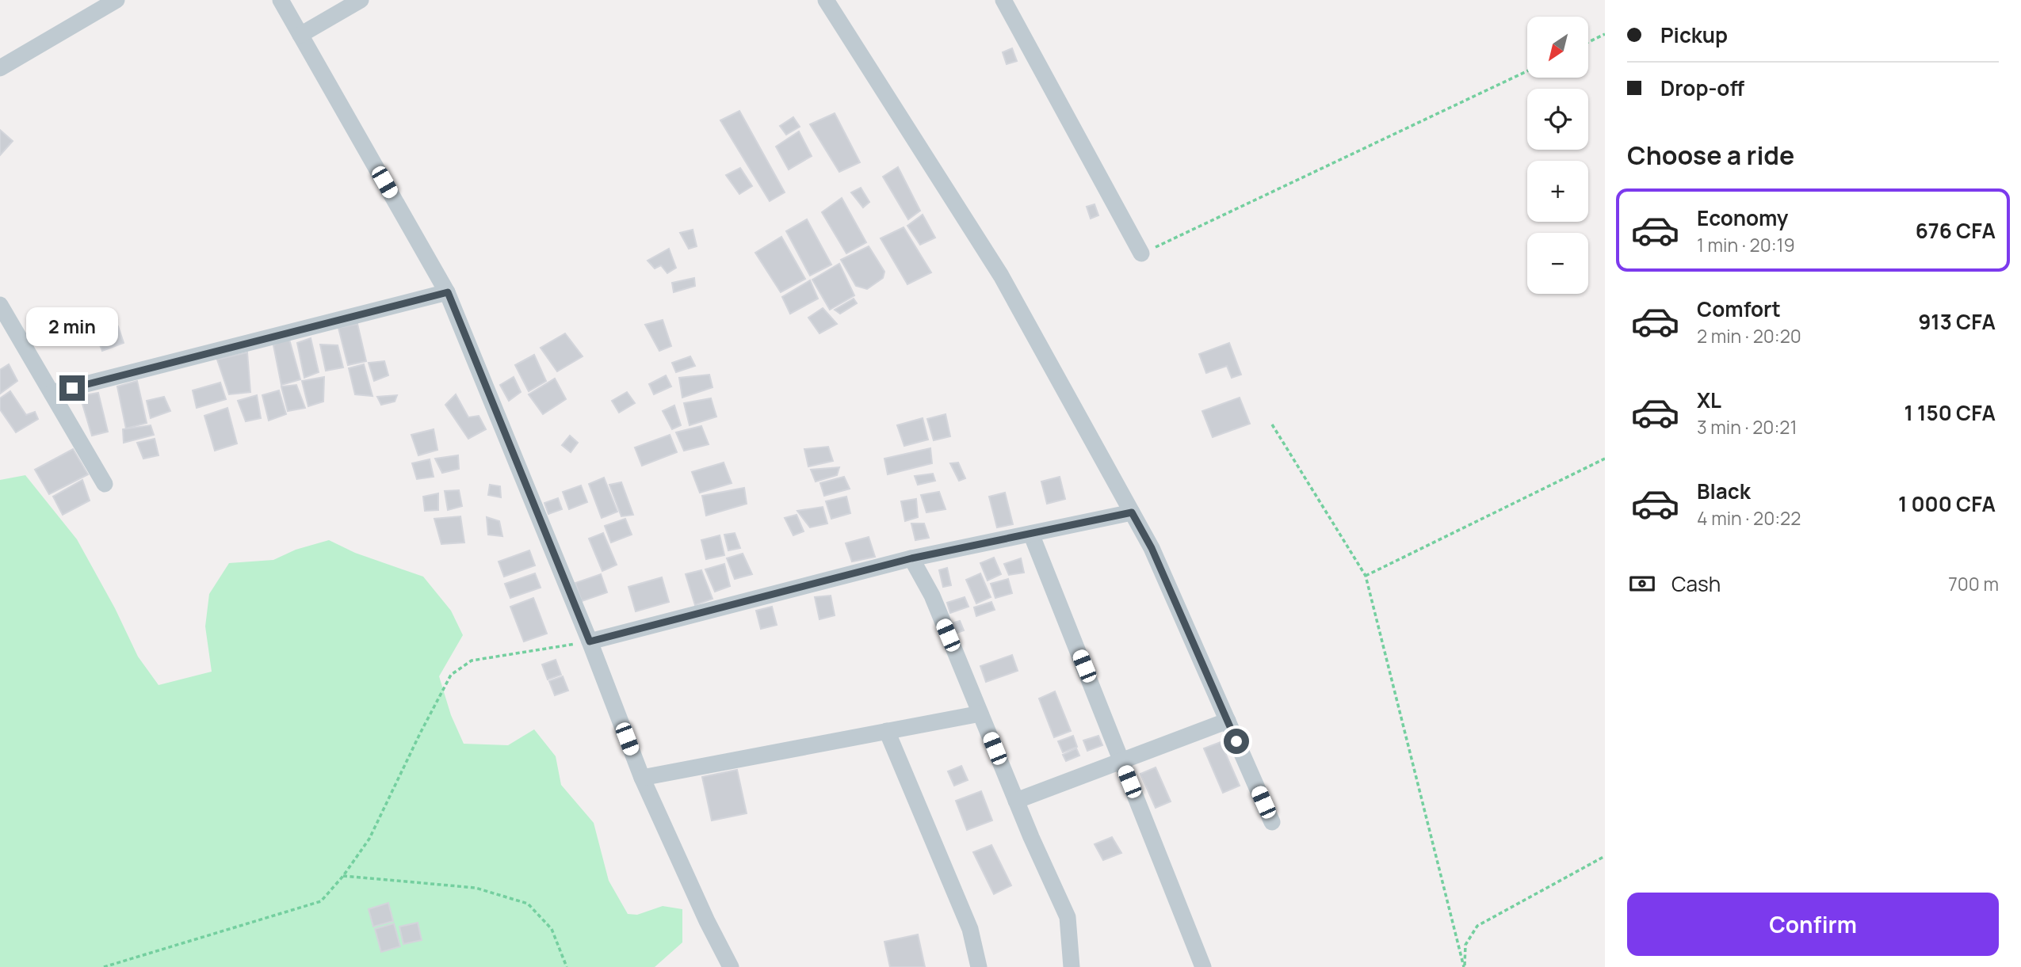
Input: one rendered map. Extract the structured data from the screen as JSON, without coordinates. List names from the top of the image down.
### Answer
{
  "north": "bottom left",
  "page": {
    "banner": ["Pickup", "Drop-off"],
    "map_buttons": ["+", "−"],
    "heading": "Choose a ride",
    "list": [
      {
        "name": "Economy",
        "note": "1 min · 20:19",
        "value": "676 CFA"
      },
      {
        "name": "Comfort",
        "note": "2 min · 20:20",
        "value": "913 CFA"
      },
      {
        "name": "XL",
        "note": "3 min · 20:21",
        "value": "1 150 CFA"
      },
      {
        "name": "Black",
        "note": "4 min · 20:22",
        "value": "1 000 CFA"
      }
    ],
    "bubble": "2 min",
    "pay": ["Cash", "700 m"],
    "buttons": "Confirm"
  }
}
